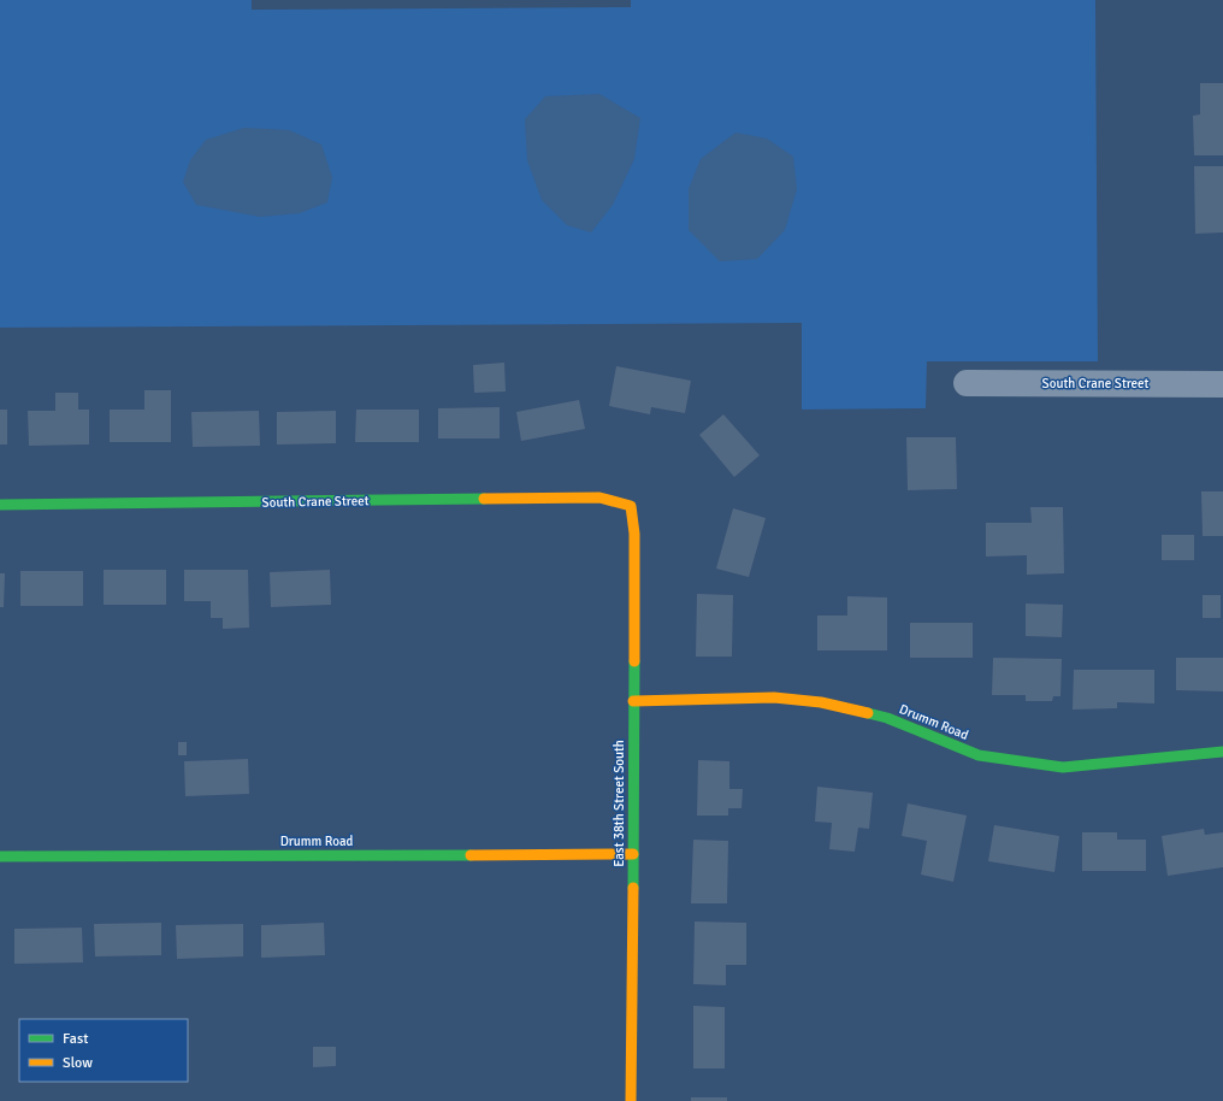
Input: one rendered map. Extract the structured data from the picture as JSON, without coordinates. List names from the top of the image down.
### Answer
{
  "streets": {
    "street": ["South Crane Street", "Drumm Road", "East 38th Street South"]
  },
  "crossings": [
    ["South Crane Street", "East 38th Street South"],
    ["Drumm Road", "East 38th Street South"]
  ],
  "legend": ["Fast", "Slow"]
}
